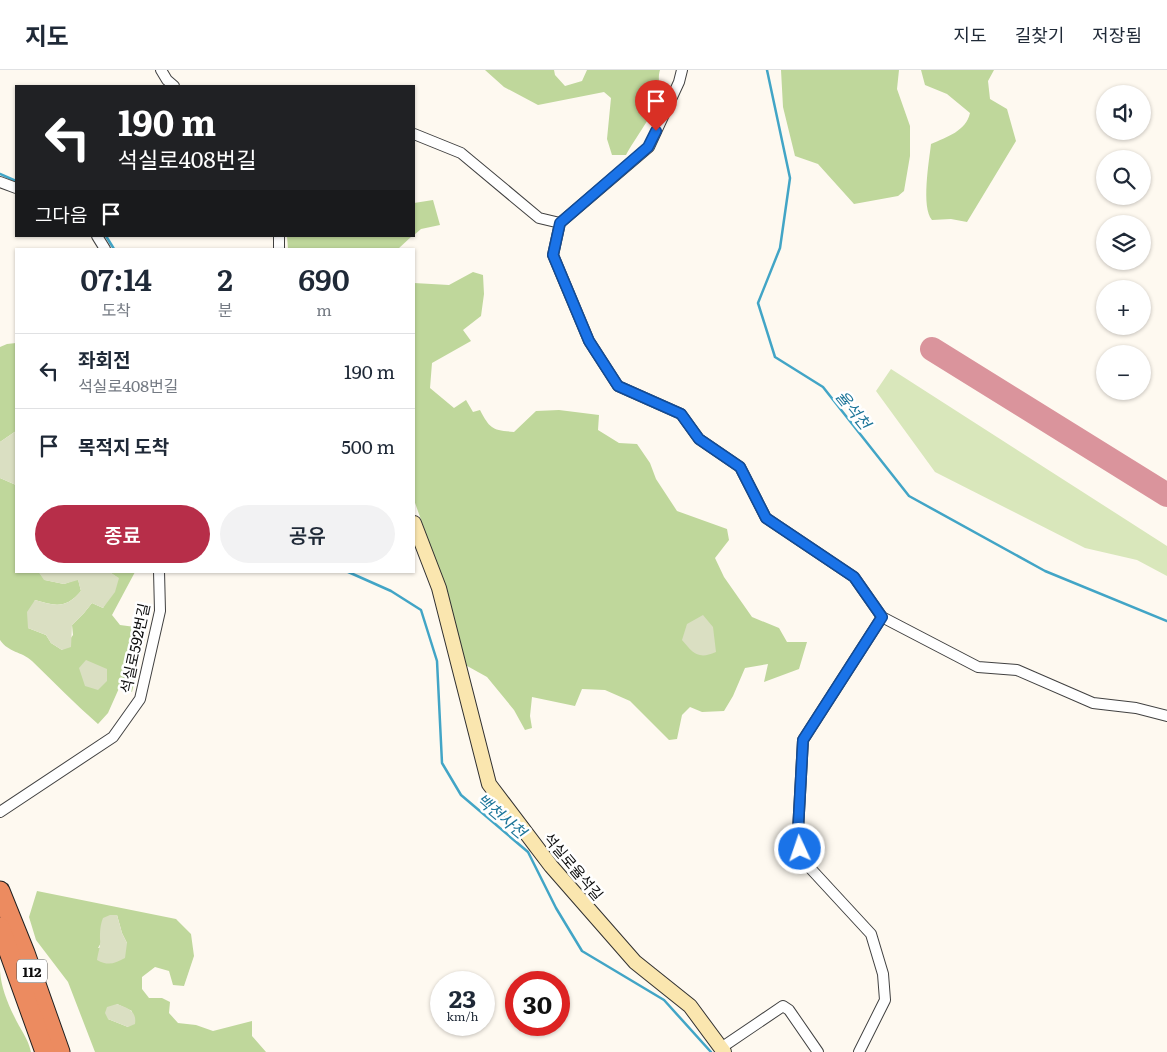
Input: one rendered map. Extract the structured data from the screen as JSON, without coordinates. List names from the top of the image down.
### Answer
{
  "streets": {
    "highway": ["112"],
    "street": ["석실로592번길", "석실로율석길"]
  },
  "water": ["율석천", "백천사천"],
  "page": {
    "header": "지도",
    "nav": ["지도", "길찾기", "저장됨"],
    "map_buttons": ["+", "−"],
    "turn": ["190 m", "석실로408번길"],
    "then": "그다음",
    "eta": [
      "07:14",
      "도착",
      "2",
      "분",
      "690",
      "m"
    ],
    "list": [
      {
        "name": "좌회전",
        "note": "석실로408번길",
        "value": "190 m"
      },
      {
        "name": "목적지 도착",
        "value": "500 m"
      }
    ],
    "buttons": ["종료", "공유"],
    "speed": "23 km/h",
    "limit": "30"
  }
}
